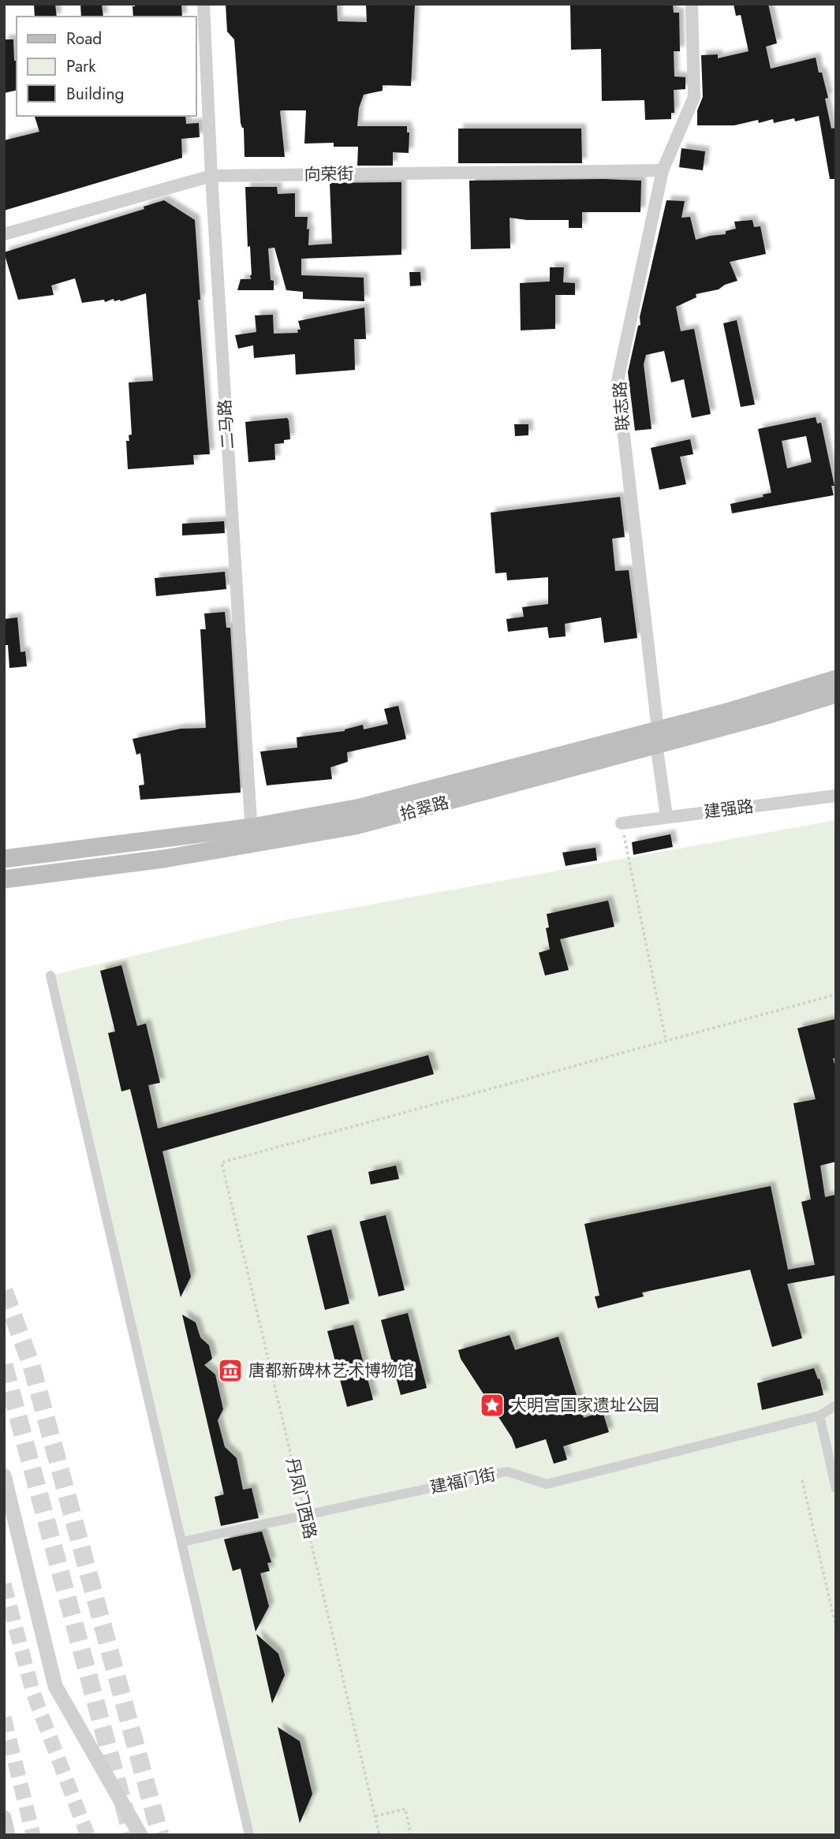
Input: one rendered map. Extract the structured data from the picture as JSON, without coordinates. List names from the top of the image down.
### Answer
{
  "streets": {
    "main road": ["拾翠路"],
    "street": [
      "向荣街",
      "联志路",
      "二马路",
      "建强路",
      "建福门街"
    ],
    "path": ["丹凤门西路"]
  },
  "crossings": [
    ["向荣街", "联志路"],
    ["向荣街", "二马路"],
    ["联志路", "拾翠路"],
    ["联志路", "建强路"],
    ["二马路", "拾翠路"],
    ["建福门街", "丹凤门西路"]
  ],
  "places": {
    "museum": ["唐都新碑林艺术博物馆"],
    "place": ["大明宫国家遗址公园"]
  },
  "legend": ["Road", "Park", "Building"]
}
